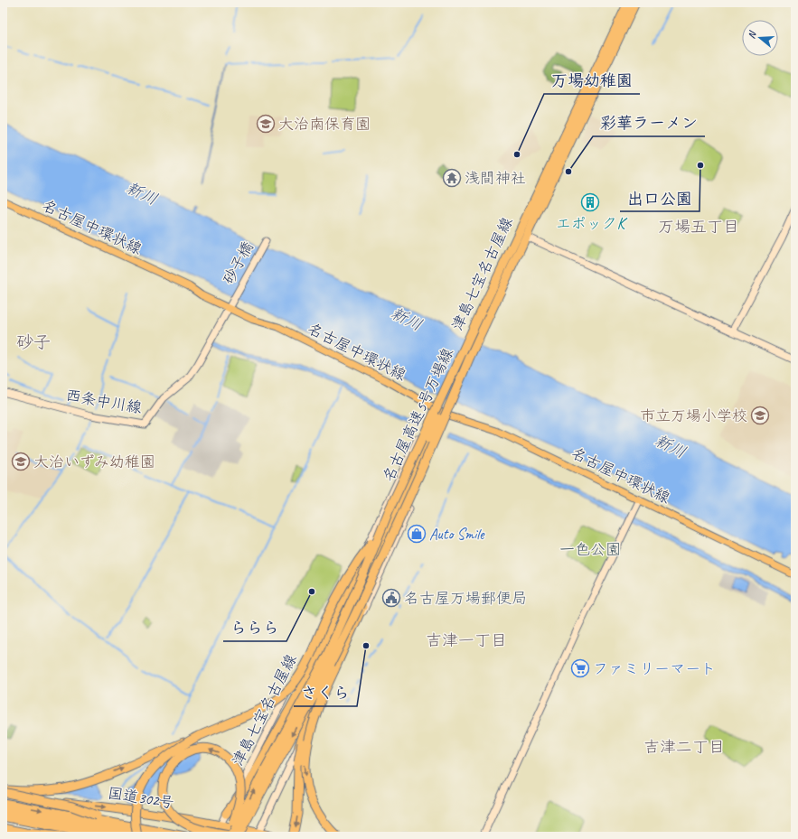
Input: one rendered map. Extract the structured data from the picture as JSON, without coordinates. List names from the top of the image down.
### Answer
{
  "streets": {
    "highway": ["名古屋高速5号万場線", "国道302号"],
    "main road": [
      "名古屋中環状線",
      "砂子橋",
      "津島七宝名古屋線",
      "西条中川線"
    ]
  },
  "crossings": [
    ["名古屋中環状線", "砂子橋"],
    ["名古屋中環状線", "津島七宝名古屋線"],
    ["名古屋中環状線", "西条中川線"],
    ["砂子橋", "西条中川線"],
    ["津島七宝名古屋線", "名古屋高速5号万場線"],
    ["津島七宝名古屋線", "国道302号"]
  ],
  "districts": [
    "万場五丁目",
    "砂子",
    "吉津一丁目",
    "吉津二丁目"
  ],
  "water": ["新川"],
  "parks": ["一色公園"],
  "places": {
    "school or university": ["大治南保育園", "市立万場小学校", "大治いずみ幼稚園"],
    "other": [
      "万場幼稚園",
      "出口公園",
      "彩華ラーメン",
      "ららら",
      "さくら"
    ],
    "temple": ["浅間神社"],
    "building": ["エポックK"],
    "shop": ["Auto Smile"],
    "public building": ["名古屋万場郵便局"],
    "supermarket": ["ファミリーマート"]
  },
  "north": "left"
}
